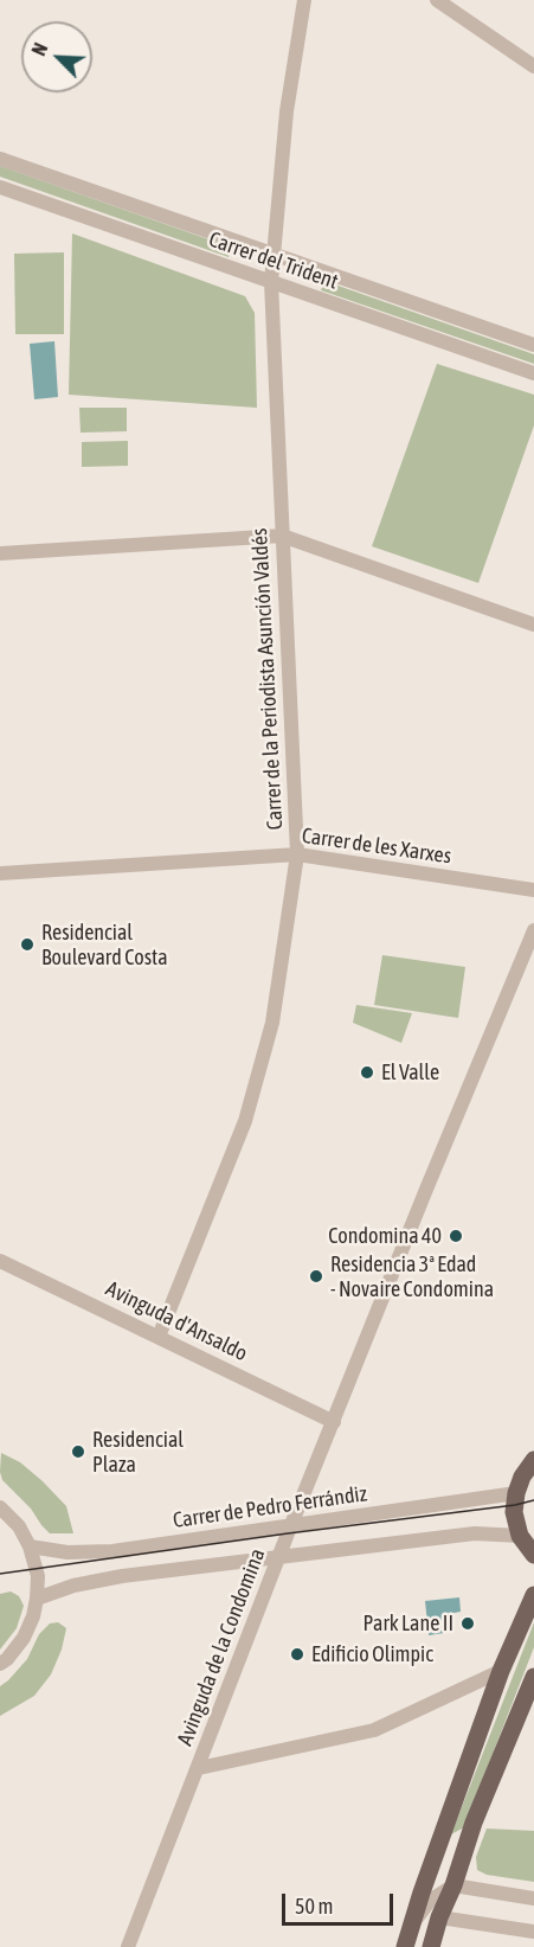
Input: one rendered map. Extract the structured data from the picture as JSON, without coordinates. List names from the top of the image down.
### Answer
{
  "streets": {
    "street": [
      "Carrer del Trident",
      "Carrer de la Periodista Asunción Valdés",
      "Carrer de les Xarxes",
      "Avinguda d'Ansaldo",
      "Carrer de Pedro Ferrándiz",
      "Avinguda de la Condomina"
    ]
  },
  "crossings": [
    ["Carrer del Trident", "Carrer de la Periodista Asunción Valdés"],
    ["Carrer de la Periodista Asunción Valdés", "Carrer de les Xarxes"],
    ["Carrer de la Periodista Asunción Valdés", "Avinguda d'Ansaldo"],
    ["Avinguda d'Ansaldo", "Avinguda de la Condomina"],
    ["Carrer de Pedro Ferrándiz", "Avinguda de la Condomina"]
  ],
  "places": [
    "Residencial Boulevard Costa",
    "El Valle",
    "Condomina 40",
    "Residencia 3ª Edad - Novaire Condomina",
    "Residencial Plaza",
    "Park Lane II",
    "Edificio Olimpic"
  ],
  "scale_bar": "50 m",
  "north": "top left"
}
